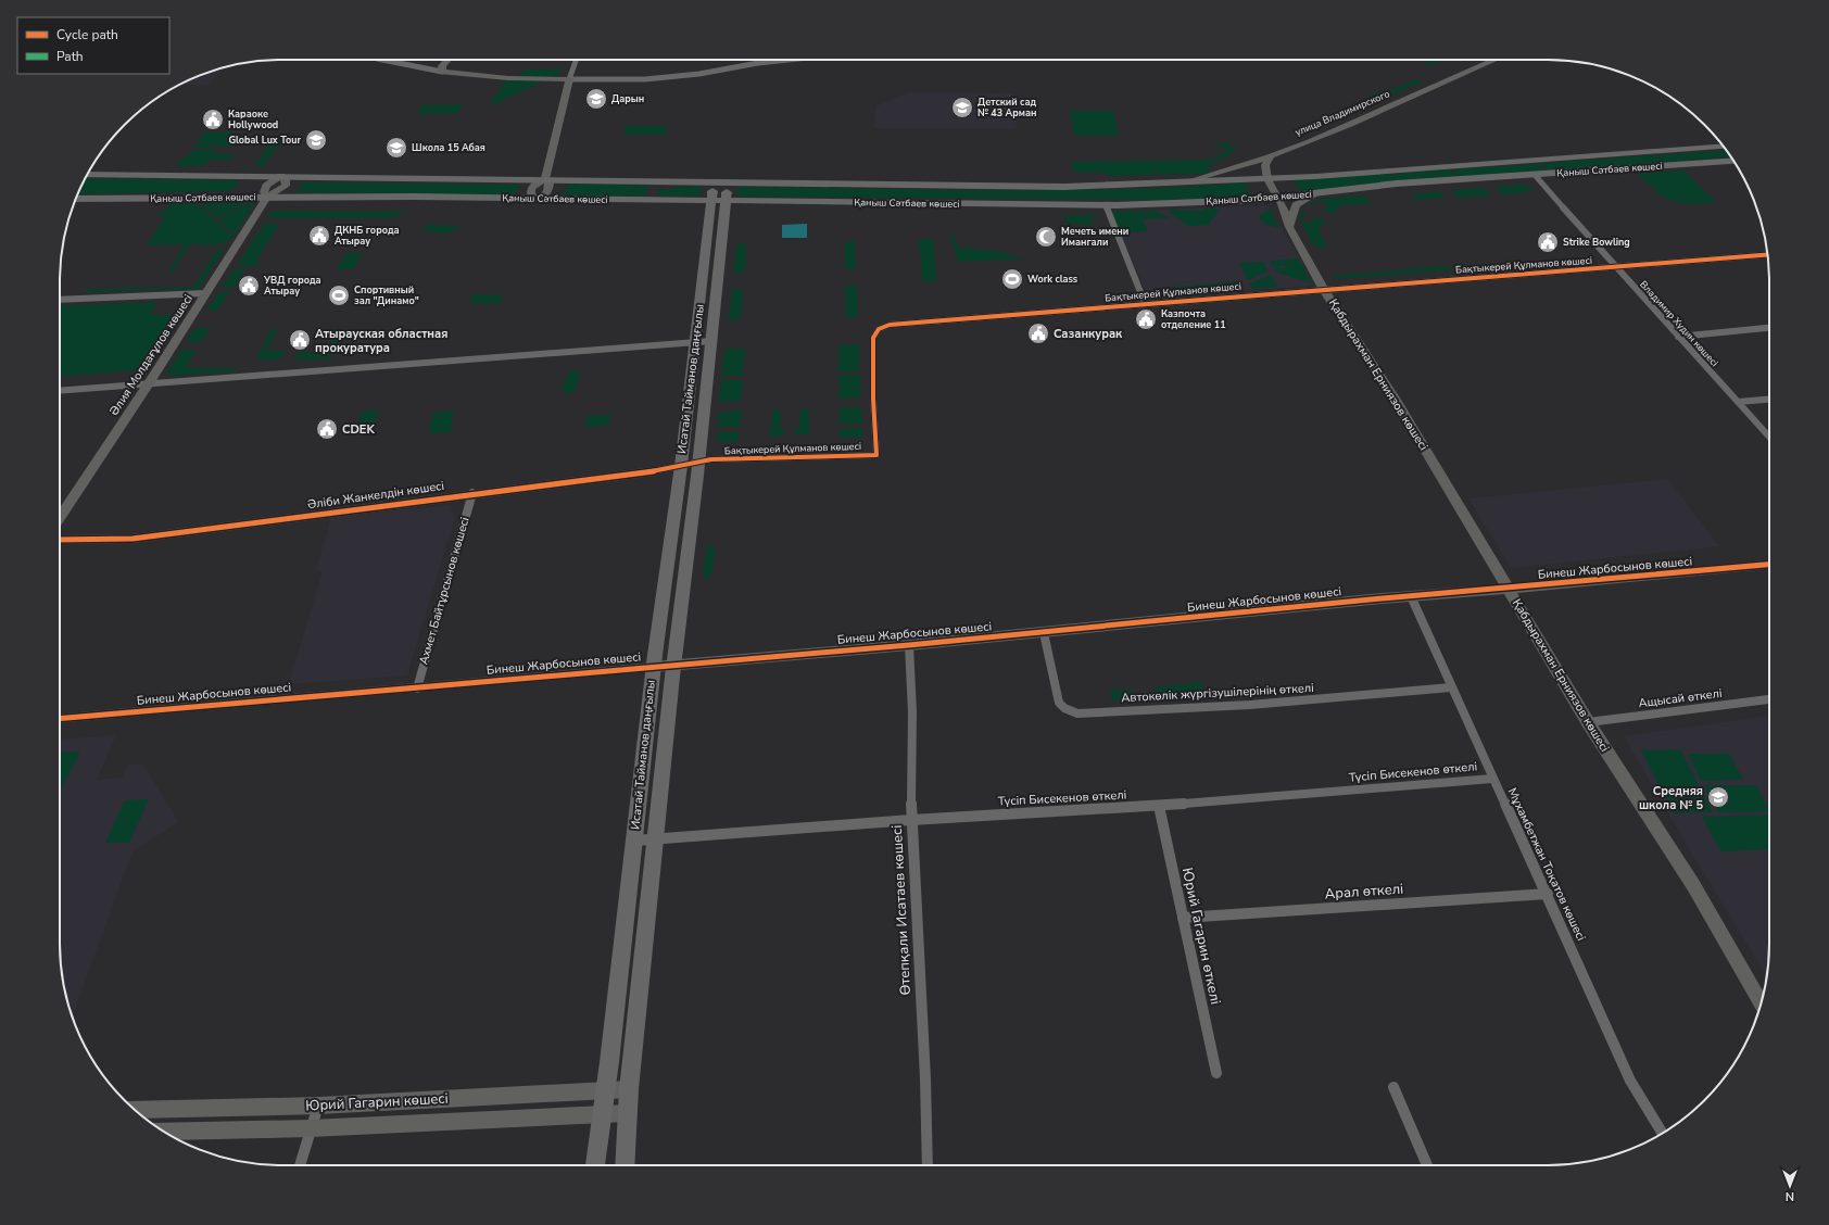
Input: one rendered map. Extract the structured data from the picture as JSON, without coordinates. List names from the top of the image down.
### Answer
{
  "streets": {
    "main road": ["Қаныш Сәтбаев көшесі", "Исатай Тайманов даңғылы"],
    "street": [
      "улица Владимирского",
      "Бақтыкерей Құлманов көшесі",
      "Владимир Худин көшесі",
      "Әлия Молдағұлов көшесі",
      "Қабдырахман Ерниязов көшесі",
      "Әліби Жанкелдін көшесі",
      "Бинеш Жарбосынов көшесі",
      "Ахмет Байтұрсынов көшесі",
      "Автокөлік жүргізушілерінің өткелі",
      "Ащысай өткелі",
      "Түсіп Бисекенов өткелі",
      "Мұхамбетжан Тоқатов көшесі",
      "Арал өткелі",
      "Өтепқали Исатаев көшесі",
      "Юрий Гагарин өткелі",
      "Юрий Гагарин көшесі"
    ]
  },
  "crossings": [
    ["улица Владимирского", "Қаныш Сәтбаев көшесі"],
    ["Қаныш Сәтбаев көшесі", "Владимир Худин көшесі"],
    ["Қаныш Сәтбаев көшесі", "Әлия Молдағұлов көшесі"],
    ["Қаныш Сәтбаев көшесі", "Қабдырахман Ерниязов көшесі"],
    ["Қаныш Сәтбаев көшесі", "Исатай Тайманов даңғылы"],
    ["Бақтыкерей Құлманов көшесі", "Владимир Худин көшесі"],
    ["Бақтыкерей Құлманов көшесі", "Қабдырахман Ерниязов көшесі"],
    ["Бақтыкерей Құлманов көшесі", "Исатай Тайманов даңғылы"],
    ["Бақтыкерей Құлманов көшесі", "Әліби Жанкелдін көшесі"],
    ["Қабдырахман Ерниязов көшесі", "Бинеш Жарбосынов көшесі"],
    ["Қабдырахман Ерниязов көшесі", "Ащысай өткелі"],
    ["Исатай Тайманов даңғылы", "Әліби Жанкелдін көшесі"],
    ["Исатай Тайманов даңғылы", "Бинеш Жарбосынов көшесі"],
    ["Исатай Тайманов даңғылы", "Түсіп Бисекенов өткелі"],
    ["Исатай Тайманов даңғылы", "Юрий Гагарин көшесі"],
    ["Әліби Жанкелдін көшесі", "Ахмет Байтұрсынов көшесі"],
    ["Бинеш Жарбосынов көшесі", "Ахмет Байтұрсынов көшесі"],
    ["Бинеш Жарбосынов көшесі", "Автокөлік жүргізушілерінің өткелі"],
    ["Бинеш Жарбосынов көшесі", "Мұхамбетжан Тоқатов көшесі"],
    ["Бинеш Жарбосынов көшесі", "Өтепқали Исатаев көшесі"],
    ["Автокөлік жүргізушілерінің өткелі", "Мұхамбетжан Тоқатов көшесі"],
    ["Түсіп Бисекенов өткелі", "Мұхамбетжан Тоқатов көшесі"],
    ["Түсіп Бисекенов өткелі", "Өтепқали Исатаев көшесі"],
    ["Түсіп Бисекенов өткелі", "Юрий Гагарин өткелі"],
    ["Мұхамбетжан Тоқатов көшесі", "Арал өткелі"],
    ["Арал өткелі", "Юрий Гагарин өткелі"]
  ],
  "places": {
    "school or university": [
      "Дарын",
      "Детский сад № 43 Арман",
      "Global Lux Tour",
      "Школа 15 Абая",
      "Средняя школа № 5"
    ],
    "public building": [
      "Караоке Hollywood",
      "ДКНБ города Атырау",
      "Strike Bowling",
      "УВД города Атырау",
      "Казпочта отделение 11",
      "Сазанкурак",
      "Атырауская областная прокуратура",
      "CDEK"
    ],
    "mosque": ["Мечеть имени Имангали"],
    "sports": ["Work class", "Спортивный зал \"Динамо\""]
  },
  "legend": ["Cycle path", "Path"],
  "north": "bottom"
}
